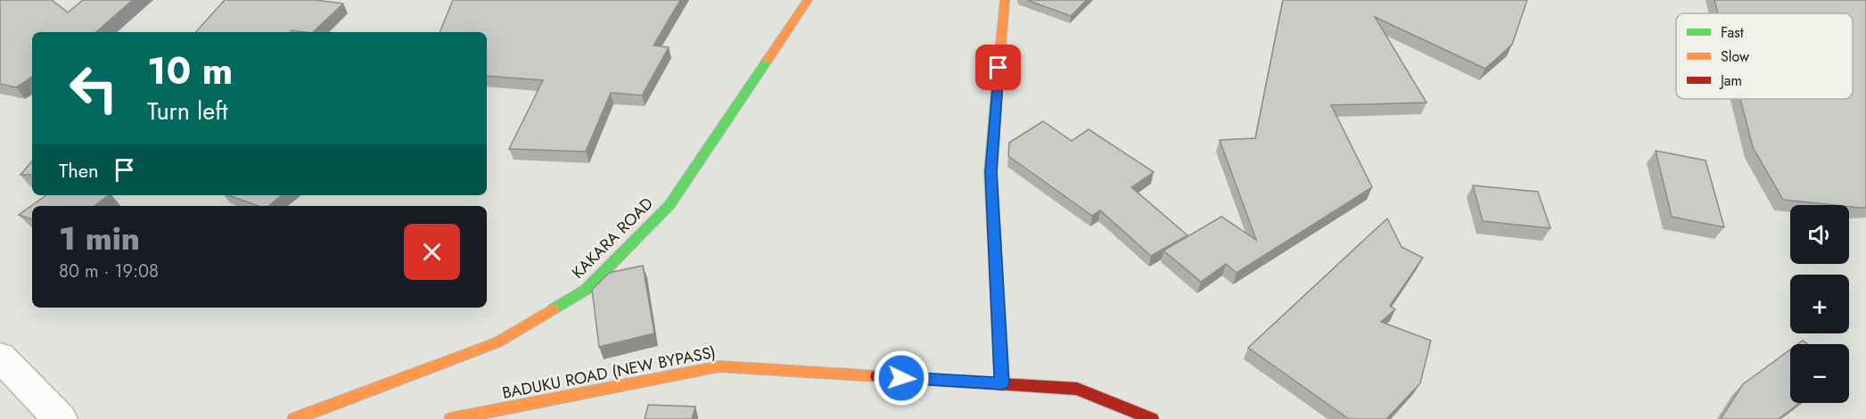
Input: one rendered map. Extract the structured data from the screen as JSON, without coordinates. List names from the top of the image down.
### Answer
{
  "streets": {
    "street": ["KAKARA ROAD", "BADUKU ROAD (NEW BYPASS)"]
  },
  "legend": ["Fast", "Slow", "Jam"],
  "page": {
    "turn": ["10 m", "Turn left"],
    "then": "Then",
    "map_buttons": ["+", "−"],
    "heading": ["1 min", "80 m · 19:08"]
  }
}
